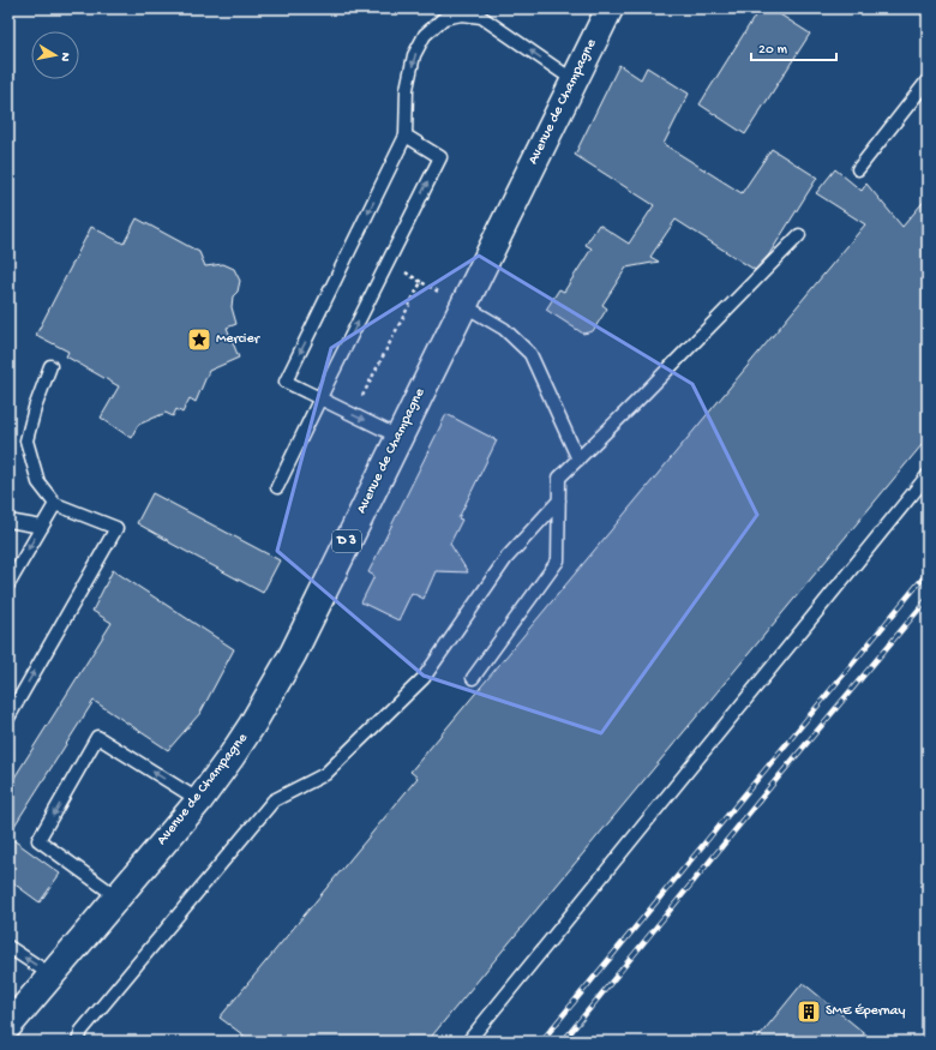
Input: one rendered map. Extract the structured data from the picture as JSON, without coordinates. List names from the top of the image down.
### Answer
{
  "streets": {
    "main road": ["Avenue de Champagne", "D 3"]
  },
  "places": {
    "place": ["Mercier"],
    "building": ["SME Épernay"]
  },
  "scale_bar": "20 m",
  "north": "right"
}
